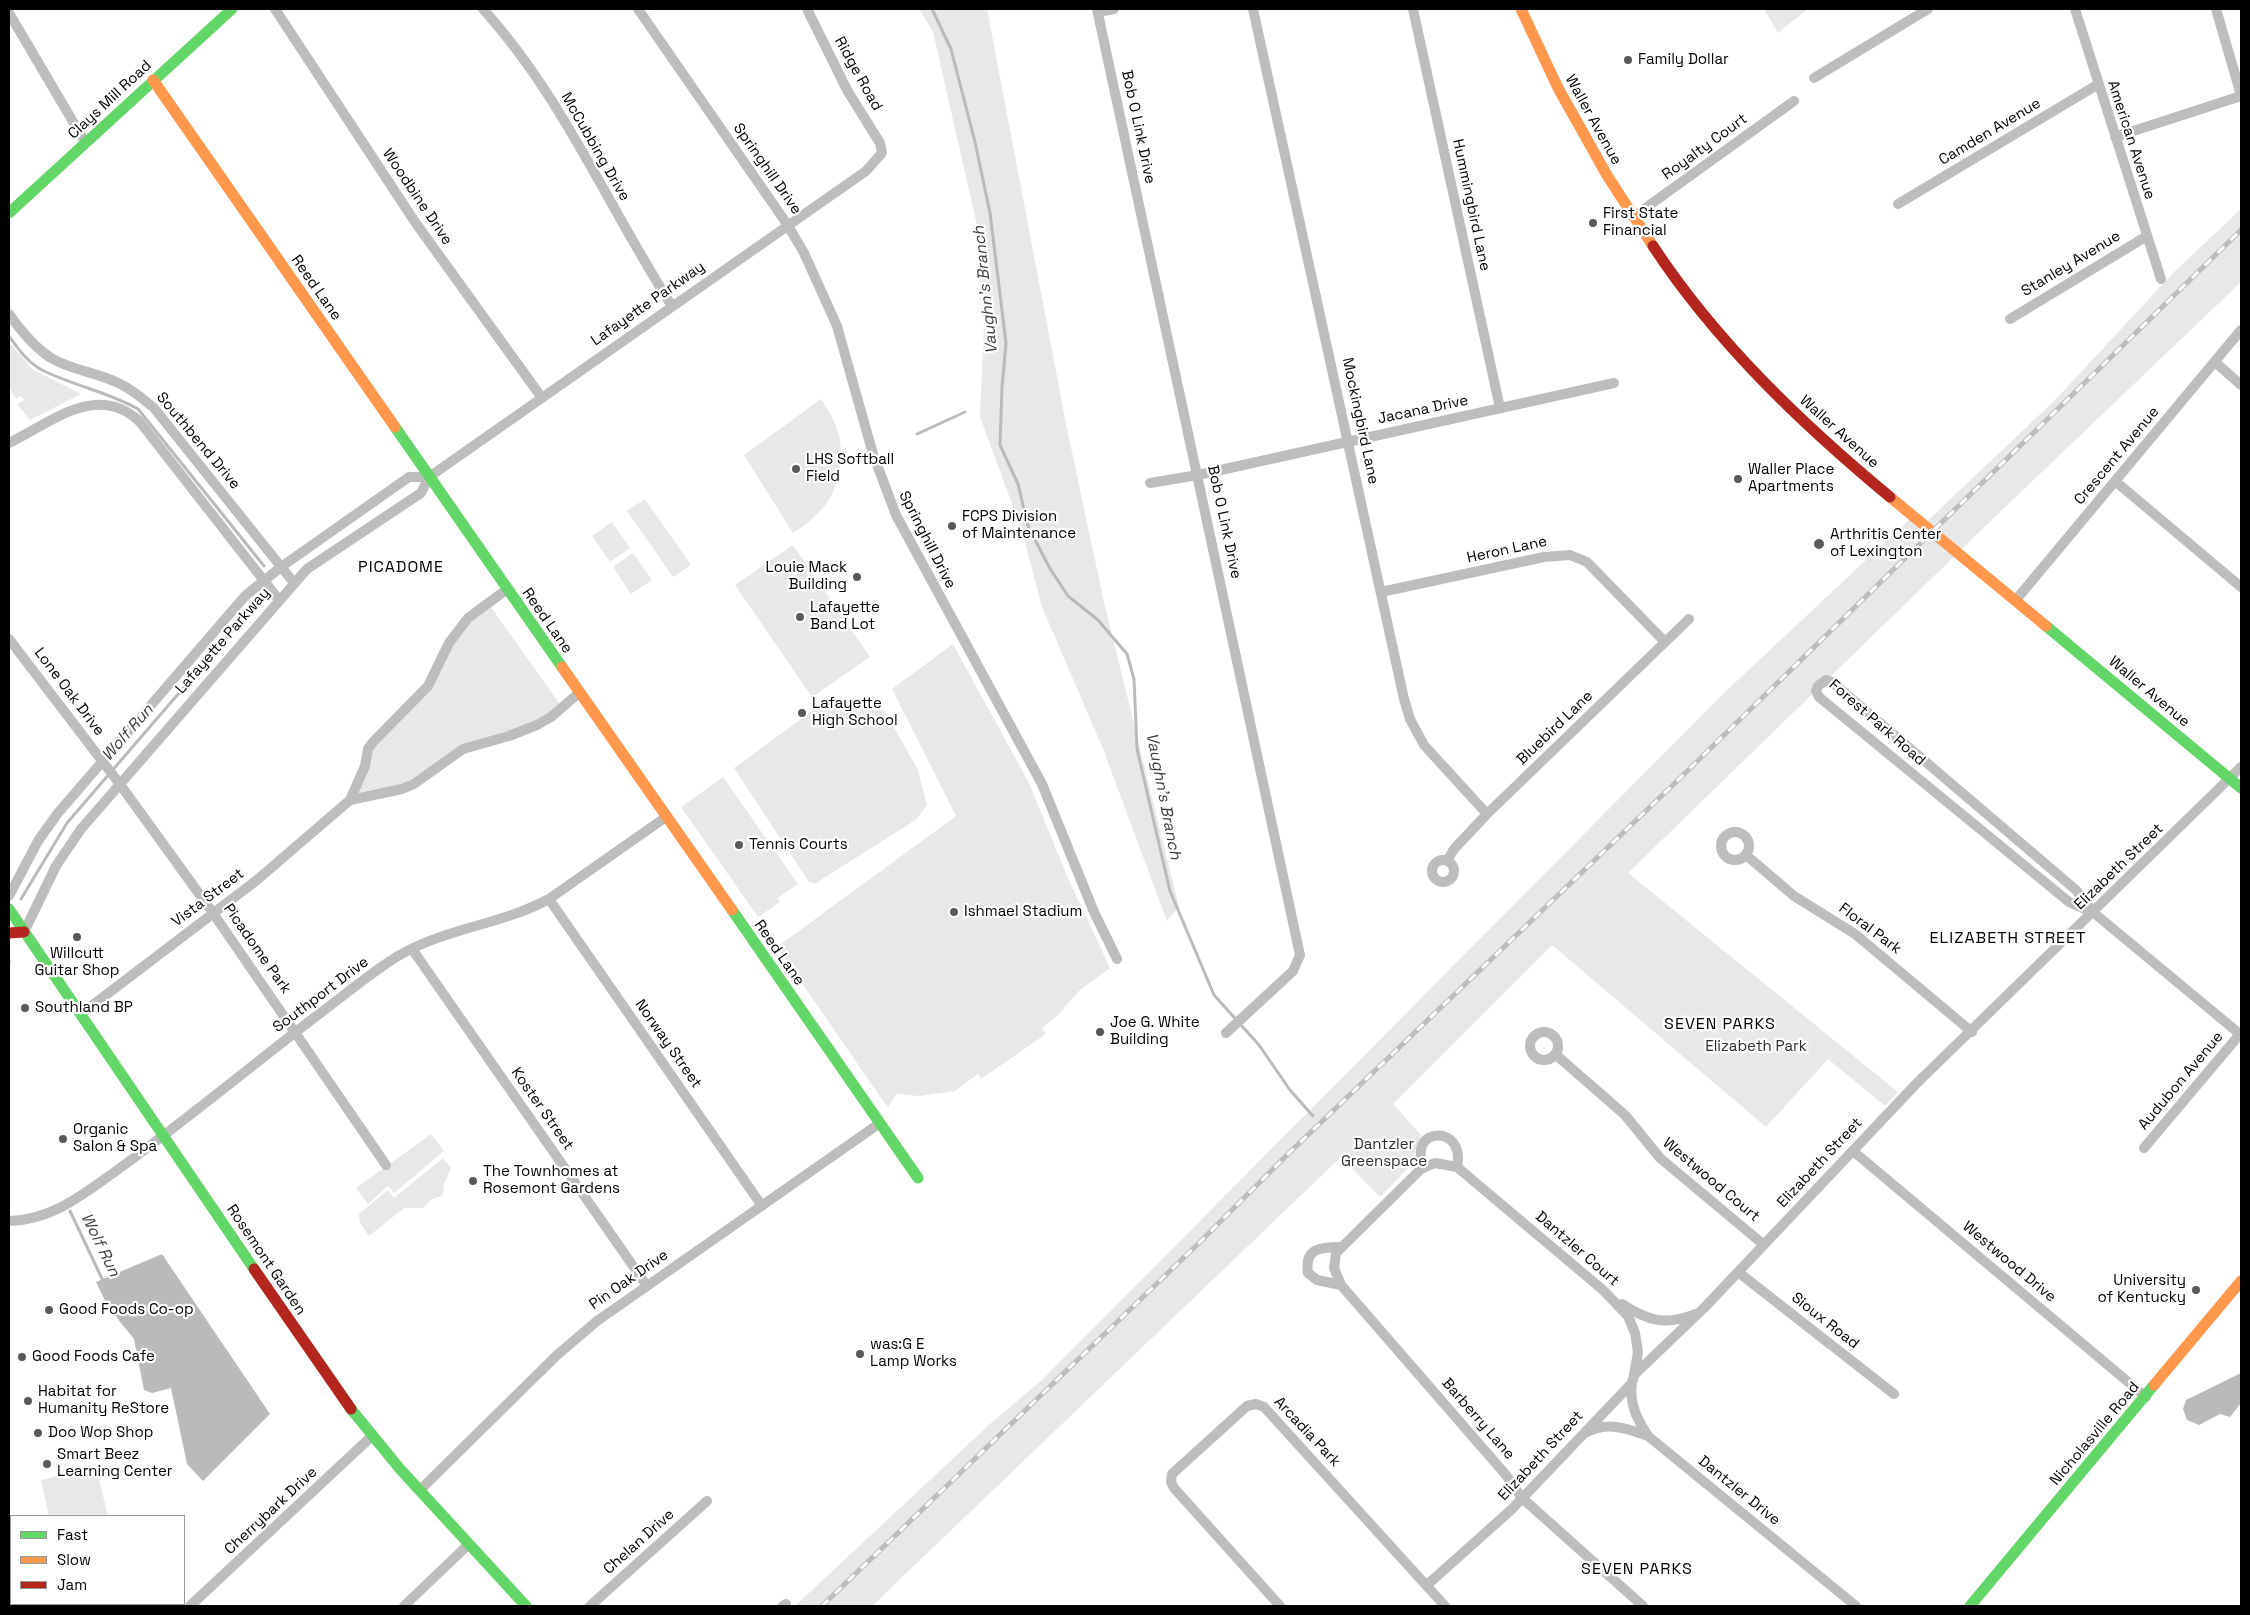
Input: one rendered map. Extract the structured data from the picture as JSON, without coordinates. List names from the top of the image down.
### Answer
{
  "streets": {
    "street": [
      "Ridge Road",
      "Clays Mill Road",
      "Waller Avenue",
      "Bob O Link Drive",
      "Camden Avenue",
      "American Avenue",
      "McCubbing Drive",
      "Royalty Court",
      "Springhill Drive",
      "Woodbine Drive",
      "Hummingbird Lane",
      "Stanley Avenue",
      "Reed Lane",
      "Lafayette Parkway",
      "Jacana Drive",
      "Mockingbird Lane",
      "Southbend Drive",
      "Crescent Avenue",
      "Heron Lane",
      "Lone Oak Drive",
      "Forest Park Road",
      "Bluebird Lane",
      "Elizabeth Street",
      "Vista Street",
      "Floral Park",
      "Picadome Park",
      "Southport Drive",
      "Norway Street",
      "Audubon Avenue",
      "Koster Street",
      "Westwood Court",
      "Dantzler Court",
      "Rosemont Garden",
      "Westwood Drive",
      "Pin Oak Drive",
      "Sioux Road",
      "Barberry Lane",
      "Arcadia Park",
      "Nicholasville Road",
      "Dantzler Drive",
      "Cherrybark Drive",
      "Chelan Drive"
    ]
  },
  "crossings": [
    ["Ridge Road", "Lafayette Parkway"],
    ["Clays Mill Road", "Reed Lane"],
    ["Waller Avenue", "Royalty Court"],
    ["Waller Avenue", "Crescent Avenue"],
    ["Waller Avenue", "Elizabeth Street"],
    ["Bob O Link Drive", "Jacana Drive"],
    ["Camden Avenue", "American Avenue"],
    ["American Avenue", "Stanley Avenue"],
    ["McCubbing Drive", "Lafayette Parkway"],
    ["Springhill Drive", "Lafayette Parkway"],
    ["Woodbine Drive", "Lafayette Parkway"],
    ["Hummingbird Lane", "Jacana Drive"],
    ["Reed Lane", "Lafayette Parkway"],
    ["Reed Lane", "Southport Drive"],
    ["Reed Lane", "Pin Oak Drive"],
    ["Lafayette Parkway", "Southbend Drive"],
    ["Lafayette Parkway", "Lone Oak Drive"],
    ["Lafayette Parkway", "Picadome Park"],
    ["Lafayette Parkway", "Rosemont Garden"],
    ["Jacana Drive", "Mockingbird Lane"],
    ["Mockingbird Lane", "Heron Lane"],
    ["Mockingbird Lane", "Bluebird Lane"],
    ["Heron Lane", "Bluebird Lane"],
    ["Lone Oak Drive", "Picadome Park"],
    ["Forest Park Road", "Elizabeth Street"],
    ["Forest Park Road", "Audubon Avenue"],
    ["Elizabeth Street", "Floral Park"],
    ["Elizabeth Street", "Westwood Court"],
    ["Elizabeth Street", "Dantzler Court"],
    ["Elizabeth Street", "Westwood Drive"],
    ["Elizabeth Street", "Sioux Road"],
    ["Elizabeth Street", "Barberry Lane"],
    ["Elizabeth Street", "Arcadia Park"],
    ["Elizabeth Street", "Dantzler Drive"],
    ["Vista Street", "Picadome Park"],
    ["Vista Street", "Rosemont Garden"],
    ["Picadome Park", "Southport Drive"],
    ["Southport Drive", "Norway Street"],
    ["Southport Drive", "Koster Street"],
    ["Southport Drive", "Rosemont Garden"],
    ["Norway Street", "Pin Oak Drive"],
    ["Koster Street", "Pin Oak Drive"],
    ["Dantzler Court", "Dantzler Drive"],
    ["Rosemont Garden", "Pin Oak Drive"],
    ["Rosemont Garden", "Cherrybark Drive"],
    ["Westwood Drive", "Nicholasville Road"]
  ],
  "districts": [
    "PICADOME",
    "ELIZABETH STREET",
    "SEVEN PARKS",
    "SEVEN PARKS"
  ],
  "water": ["Vaughn's Branch", "Wolf Run"],
  "parks": ["Elizabeth Park", "Dantzler Greenspace"],
  "places": [
    "Family Dollar",
    "First State Financial",
    "LHS Softball Field",
    "Waller Place Apartments",
    "FCPS Division of Maintenance",
    "Arthritis Center of Lexington",
    "Louie Mack Building",
    "Lafayette Band Lot",
    "Lafayette High School",
    "Tennis Courts",
    "Ishmael Stadium",
    "Willcutt Guitar Shop",
    "Southland BP",
    "Joe G. White Building",
    "Organic Salon & Spa",
    "The Townhomes at Rosemont Gardens",
    "University of Kentucky",
    "Good Foods Co-op",
    "was:G E Lamp Works",
    "Good Foods Cafe",
    "Habitat for Humanity ReStore",
    "Doo Wop Shop",
    "Smart Beez Learning Center"
  ],
  "legend": ["Fast", "Slow", "Jam"]
}
